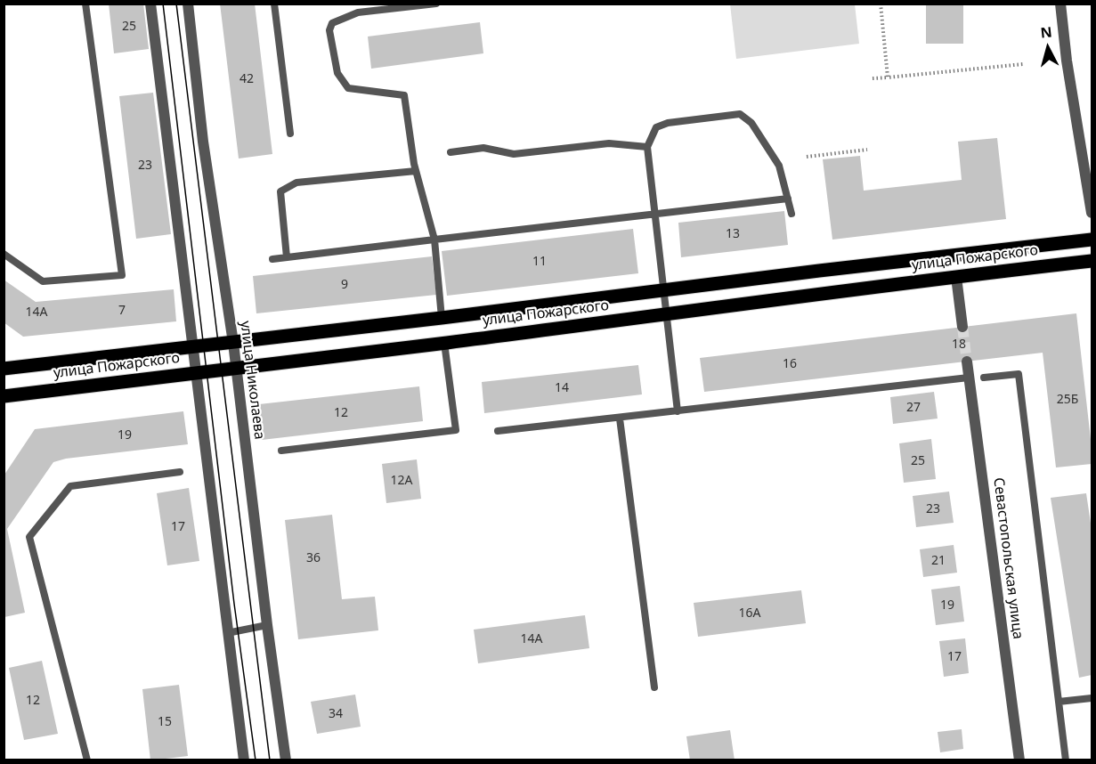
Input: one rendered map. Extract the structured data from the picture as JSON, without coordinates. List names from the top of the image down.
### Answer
{
  "streets": {
    "main road": ["улица Пожарского"],
    "street": ["улица Николаева", "Севастопольская улица"]
  },
  "crossings": [
    ["улица Пожарского", "улица Николаева"]
  ],
  "house_numbers": [
    "25",
    "42",
    "23",
    "13",
    "11",
    "9",
    "7",
    "14А",
    "18",
    "16",
    "14",
    "25Б",
    "27",
    "12",
    "19",
    "25",
    "12А",
    "23",
    "17",
    "36",
    "21",
    "19",
    "16А",
    "14А",
    "17",
    "12",
    "34",
    "15"
  ],
  "north": "top"
}
